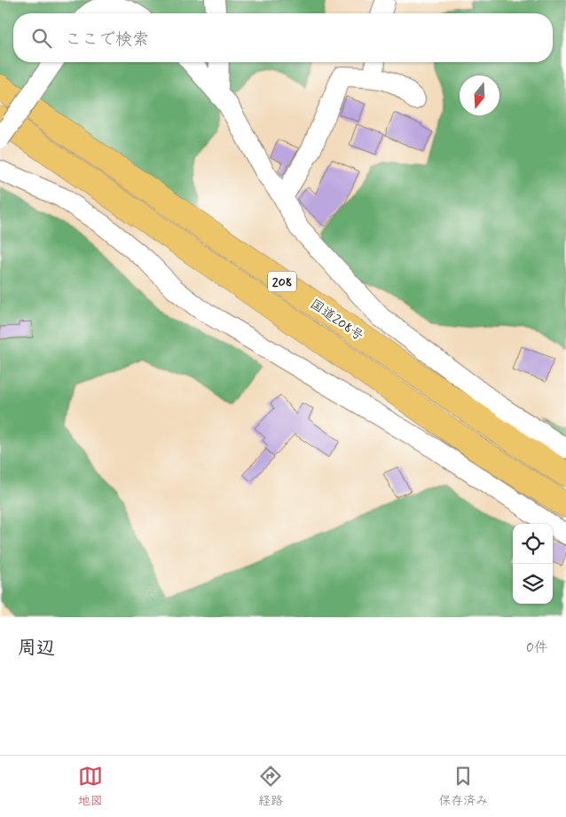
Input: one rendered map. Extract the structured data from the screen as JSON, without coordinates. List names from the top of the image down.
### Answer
{
  "streets": {
    "highway": ["208", "国道208号"]
  },
  "north": "bottom",
  "page": {
    "search": "ここで検索",
    "heading": ["周辺", "0件"],
    "nav": ["地図", "経路", "保存済み"]
  }
}
